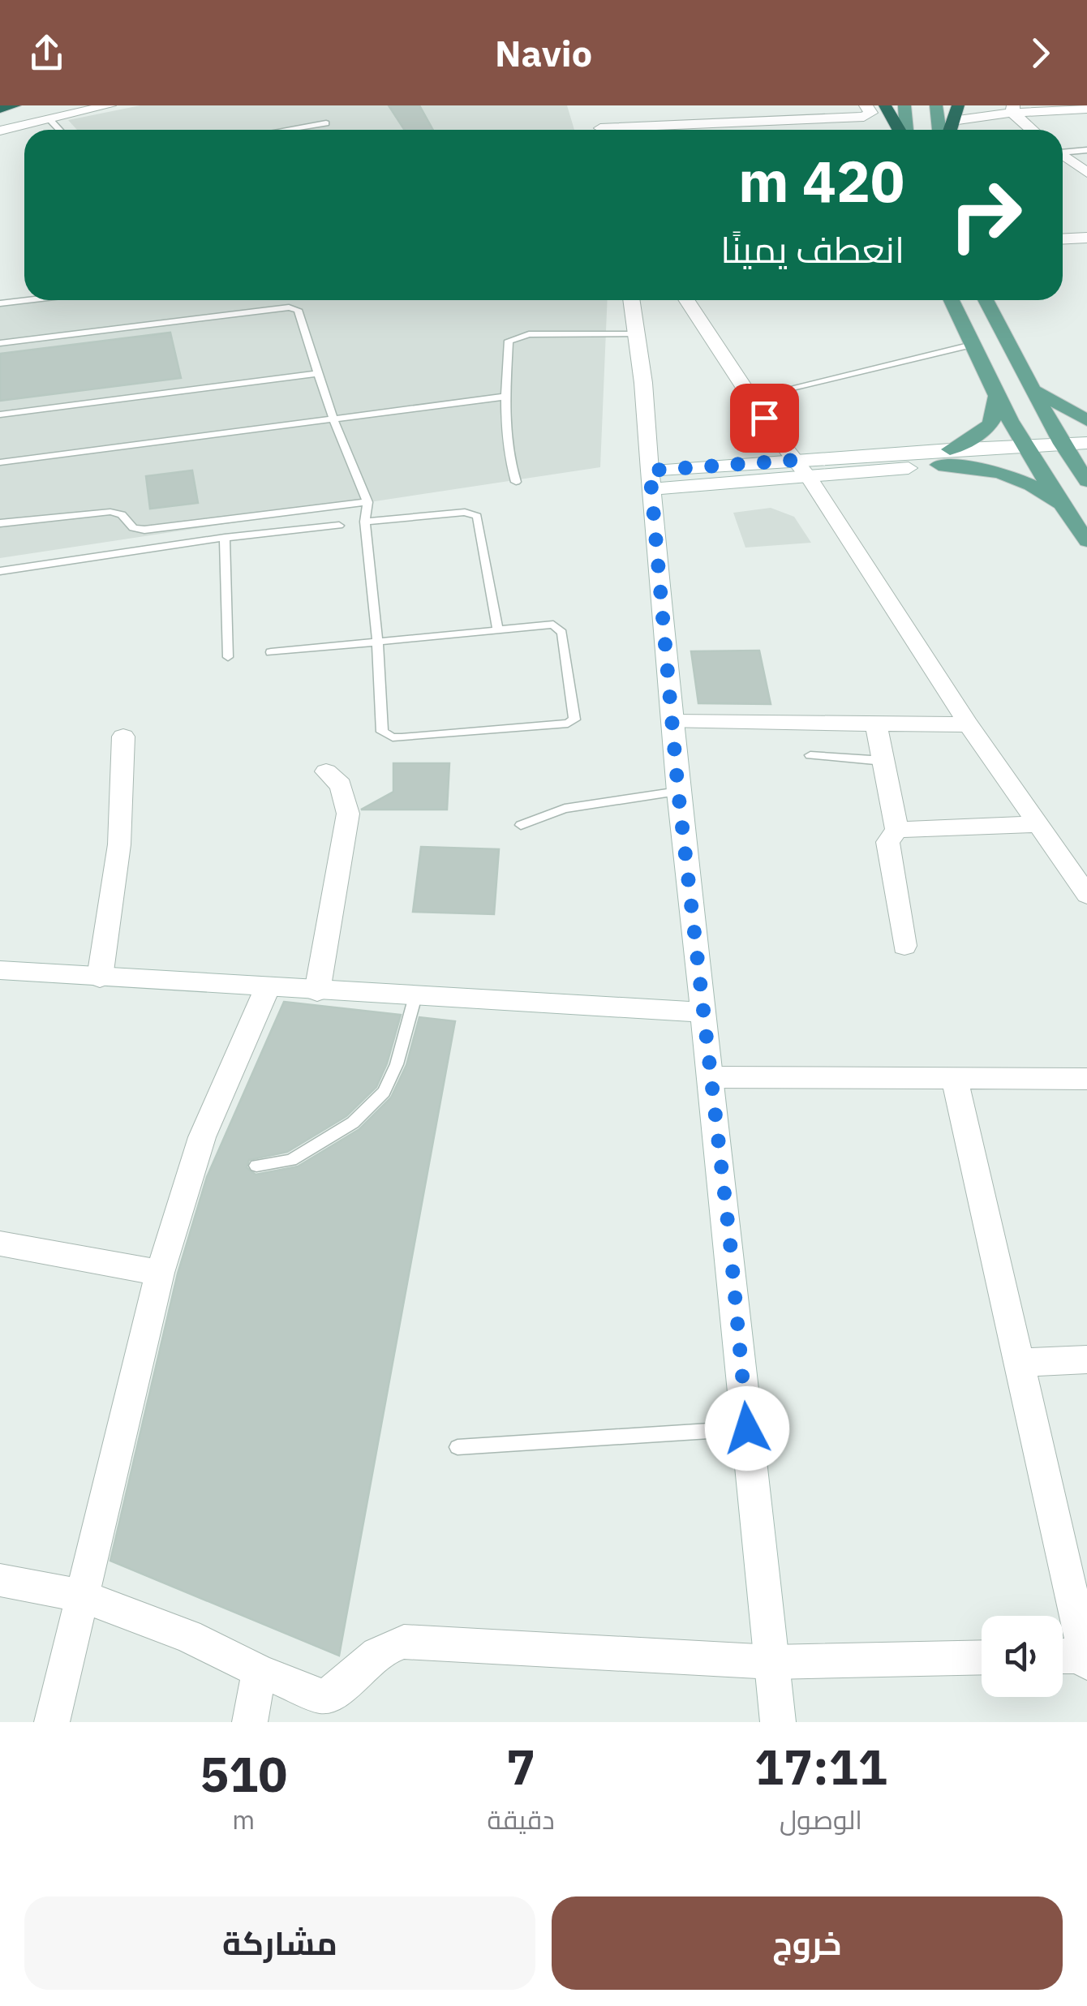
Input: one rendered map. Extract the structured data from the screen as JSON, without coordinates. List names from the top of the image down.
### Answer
{
  "page": {
    "header": "Navio",
    "turn": ["420 m", "انعطف يمينًا"],
    "eta": [
      "17:11",
      "الوصول",
      "7",
      "دقيقة",
      "510",
      "m"
    ],
    "buttons": ["خروج", "مشاركة"]
  }
}
